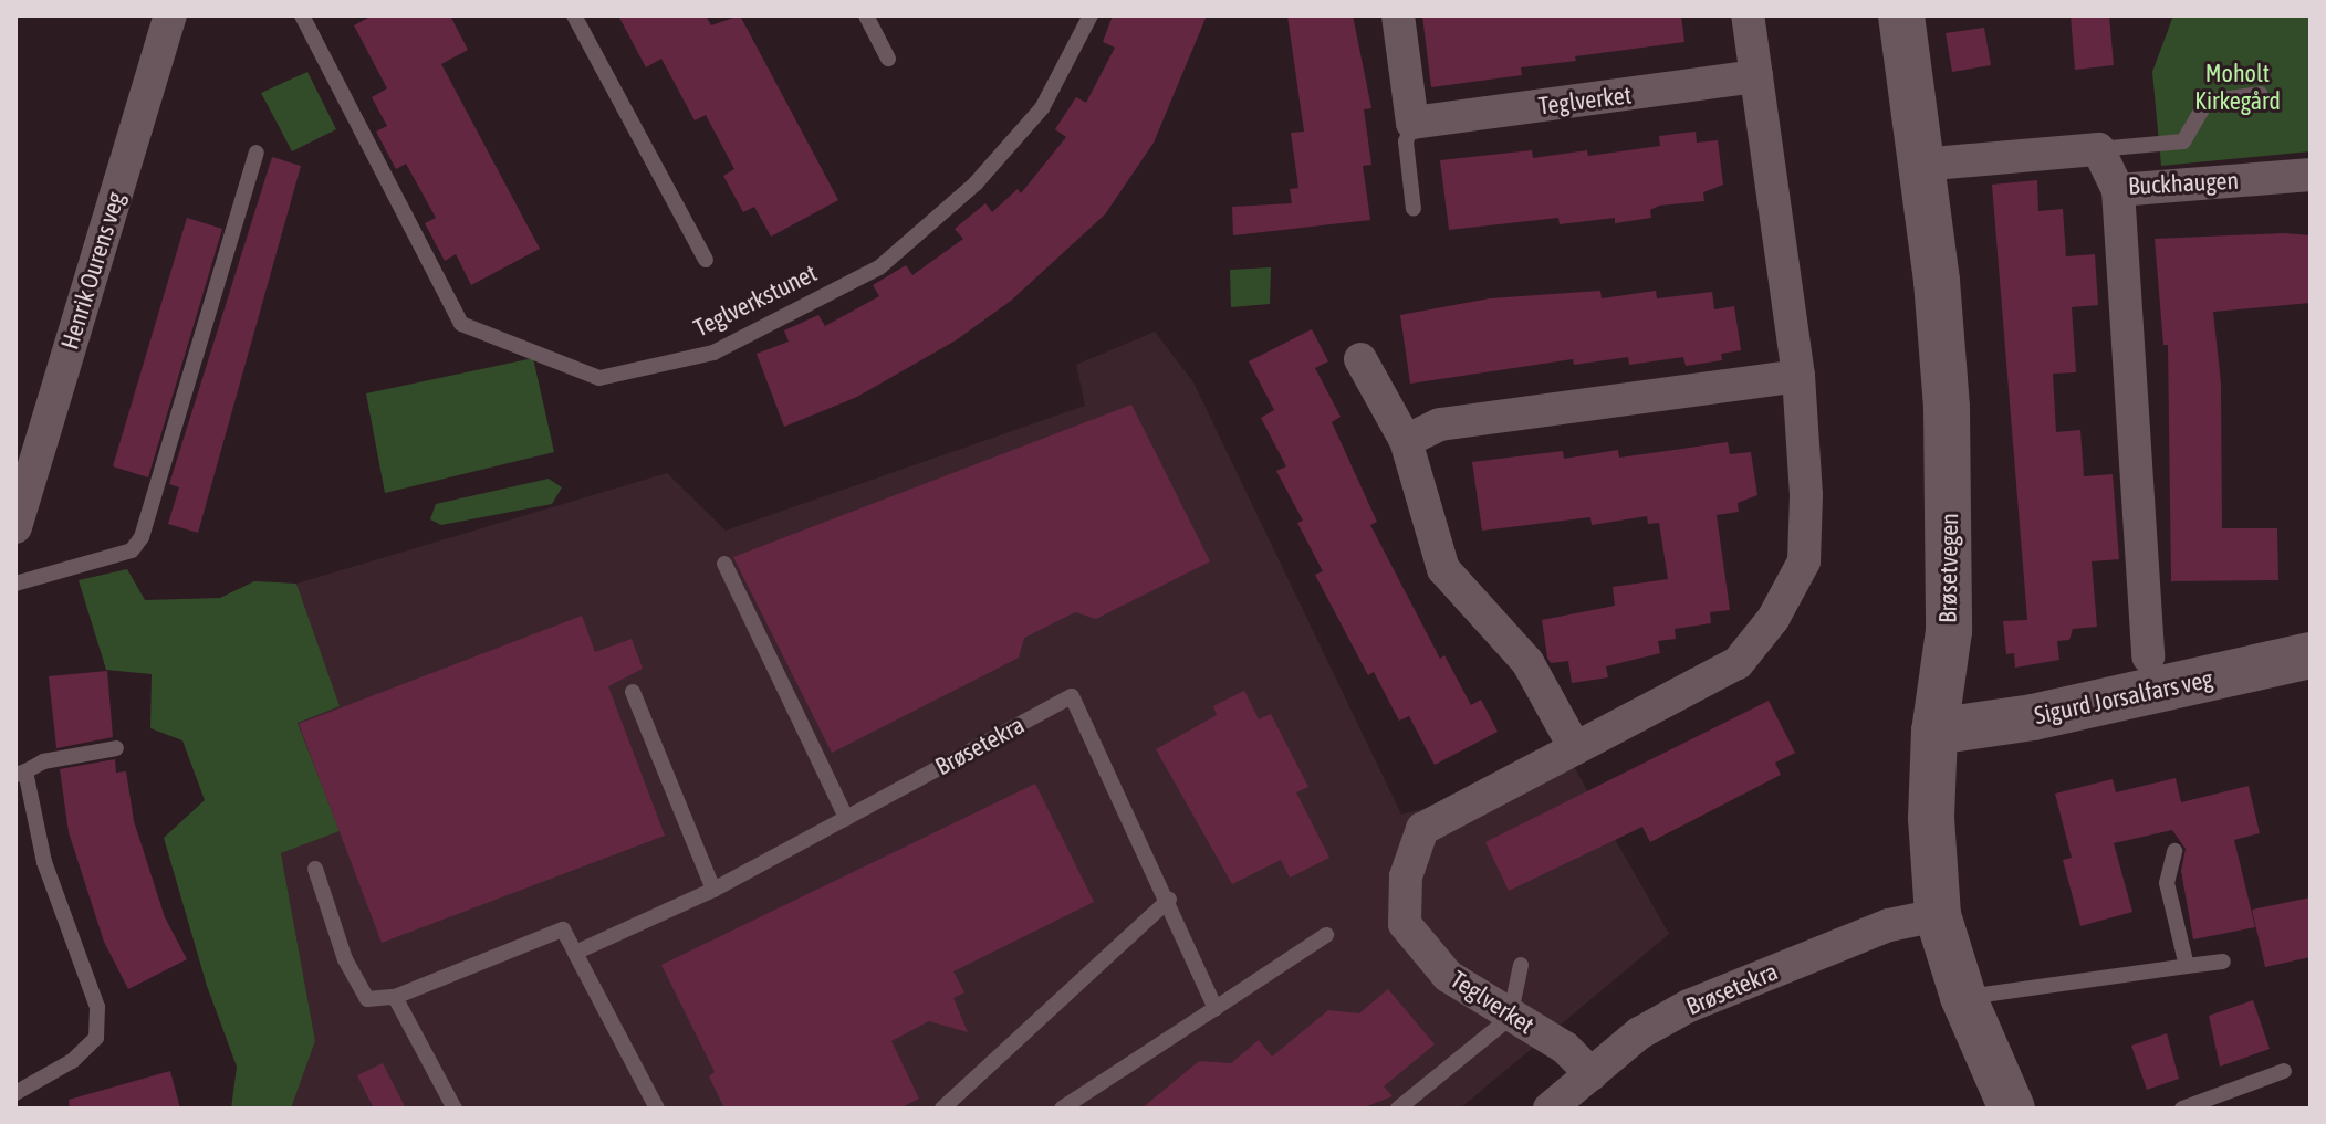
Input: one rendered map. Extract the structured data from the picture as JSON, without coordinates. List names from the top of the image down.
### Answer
{
  "streets": {
    "street": [
      "Teglverket",
      "Buckhaugen",
      "Henrik Ourens veg",
      "Brøsetvegen",
      "Sigurd Jorsalfars veg",
      "Brøsetekra"
    ],
    "lane": ["Teglverkstunet"]
  },
  "crossings": [
    ["Teglverket", "Brøsetekra"],
    ["Brøsetvegen", "Sigurd Jorsalfars veg"],
    ["Brøsetvegen", "Brøsetekra"]
  ],
  "parks": ["Moholt Kirkegård"]
}
